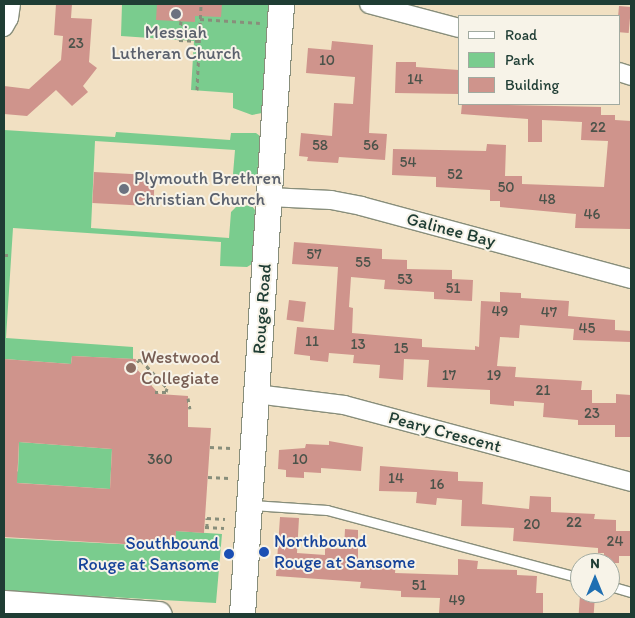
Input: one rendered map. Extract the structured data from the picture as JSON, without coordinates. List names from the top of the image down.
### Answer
{
  "streets": {
    "street": ["Galinee Bay", "Rouge Road", "Peary Crescent"]
  },
  "crossings": [
    ["Galinee Bay", "Rouge Road"],
    ["Rouge Road", "Peary Crescent"]
  ],
  "places": [
    "Messiah Lutheran Church",
    "Plymouth Brethren Christian Church",
    "Westwood Collegiate",
    "Northbound Rouge at Sansome",
    "Southbound Rouge at Sansome"
  ],
  "house_numbers": [
    "23",
    "10",
    "14",
    "22",
    "58",
    "56",
    "54",
    "52",
    "50",
    "48",
    "46",
    "57",
    "55",
    "53",
    "51",
    "49",
    "47",
    "45",
    "11",
    "13",
    "15",
    "17",
    "19",
    "21",
    "23",
    "360",
    "10",
    "14",
    "16",
    "22",
    "20",
    "24",
    "51",
    "49"
  ],
  "legend": ["Road", "Park", "Building"],
  "north": "top"
}
